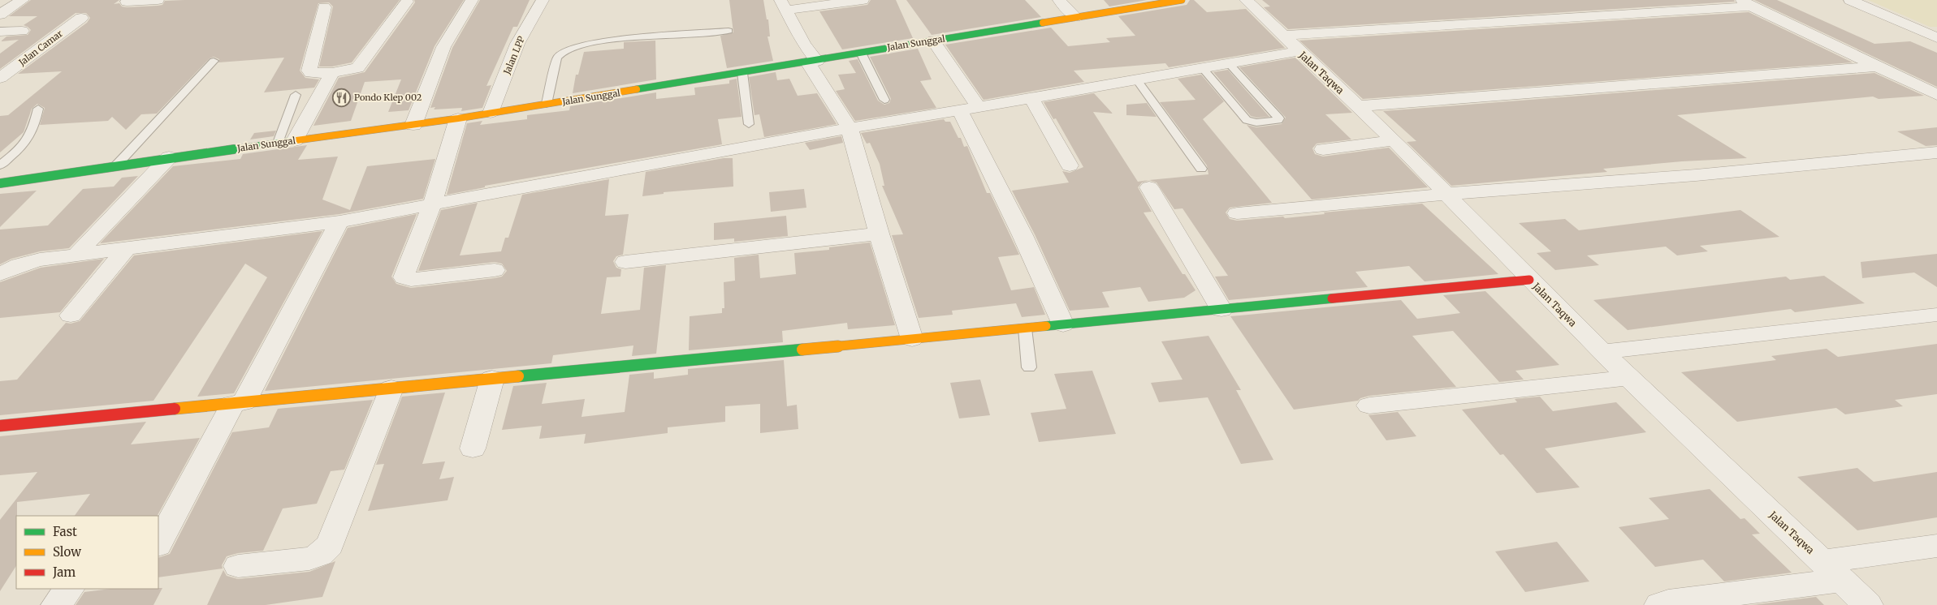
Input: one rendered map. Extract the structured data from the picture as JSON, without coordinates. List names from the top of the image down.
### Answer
{
  "streets": {
    "main road": ["Jalan Sunggal"],
    "street": ["Jalan Camar", "Jalan LPP", "Jalan Taqwa"]
  },
  "crossings": [
    ["Jalan Sunggal", "Jalan LPP"]
  ],
  "places": {
    "restaurant": ["Pondo Klep 002"]
  },
  "legend": ["Fast", "Slow", "Jam"]
}
